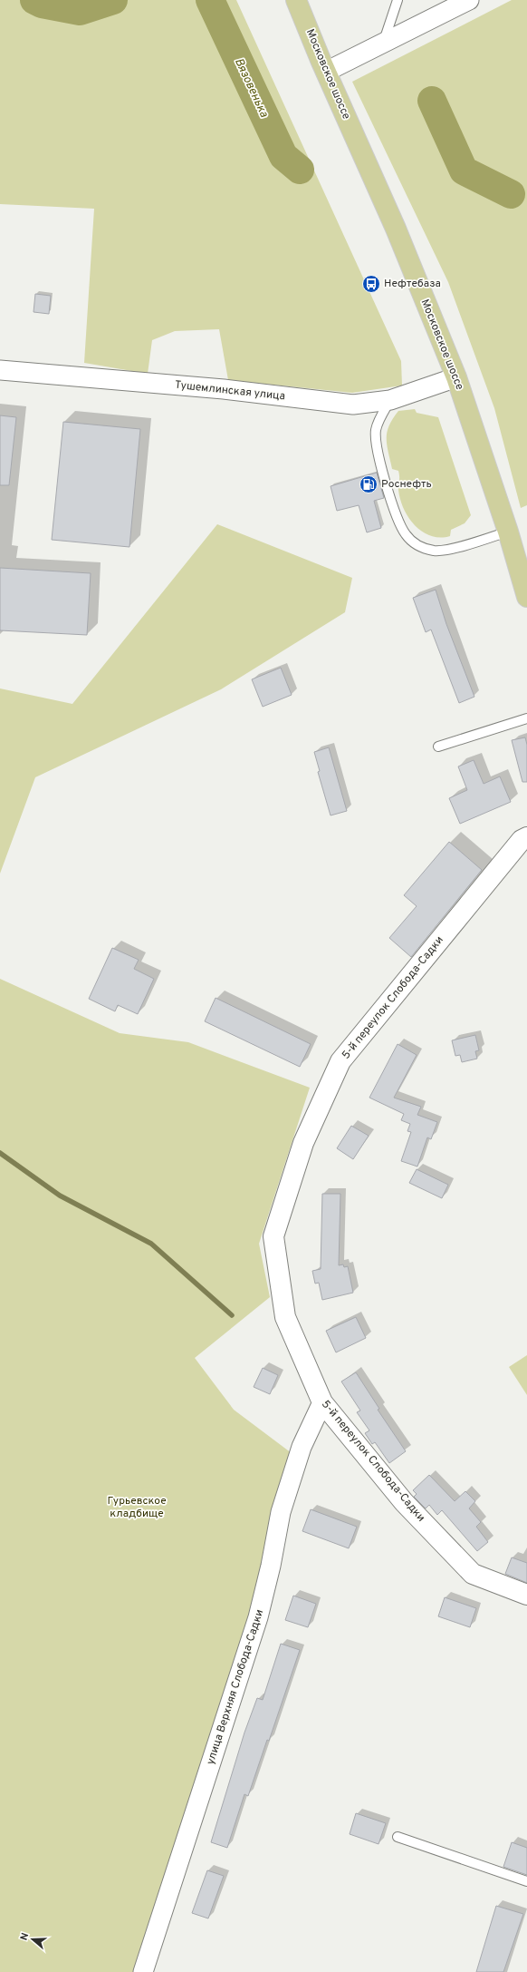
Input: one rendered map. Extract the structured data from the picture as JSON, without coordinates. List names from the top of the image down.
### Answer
{
  "streets": {
    "main road": ["Московское шоссе"],
    "street": ["Тушемлинская улица", "5-й переулок Слобода-Садки", "улица Верхняя Слобода-Садки"]
  },
  "crossings": [
    ["Московское шоссе", "Тушемлинская улица"],
    ["5-й переулок Слобода-Садки", "улица Верхняя Слобода-Садки"]
  ],
  "water": ["Вязовенька"],
  "parks": ["Гурьевское кладбище"],
  "places": {
    "bus stop": ["Нефтебаза"],
    "fuel station": ["Роснефть"]
  },
  "north": "left"
}
